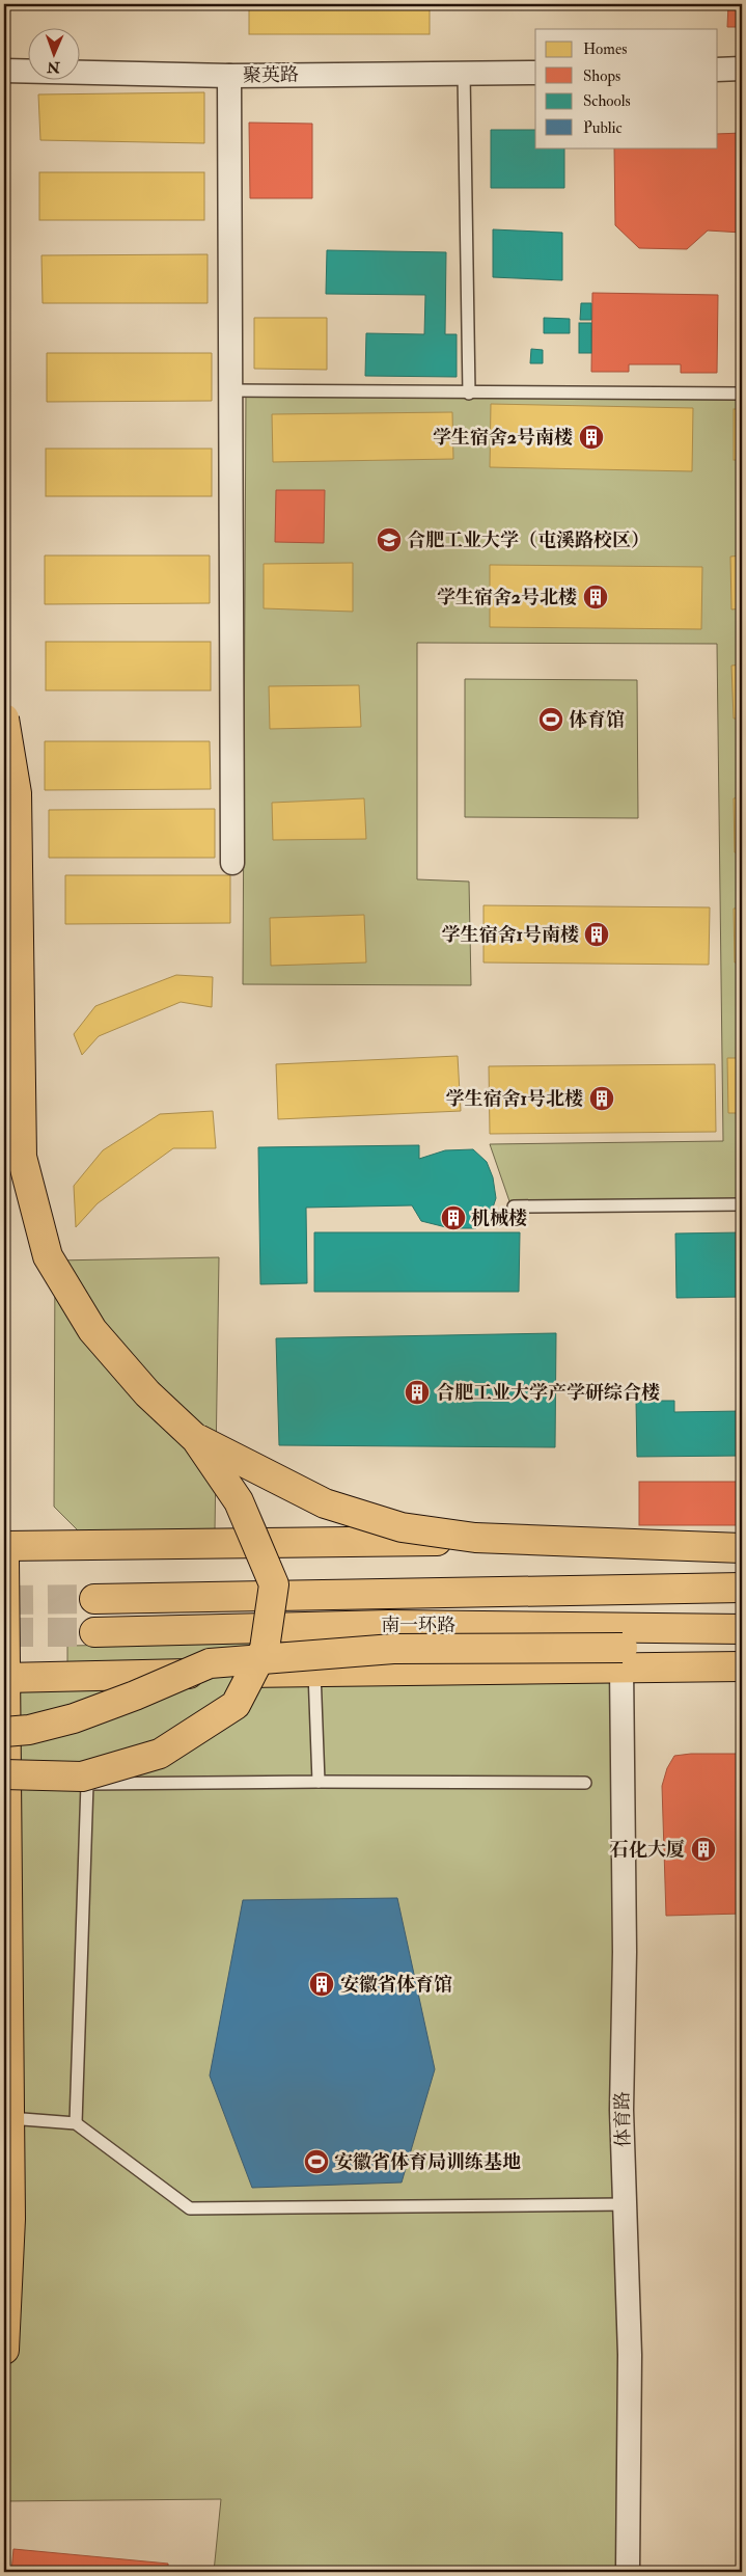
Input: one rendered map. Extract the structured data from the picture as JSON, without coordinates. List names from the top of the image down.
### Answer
{
  "streets": {
    "main road": ["南一环路"],
    "street": ["聚英路", "体育路"]
  },
  "places": {
    "building": [
      "学生宿舍2号南楼",
      "学生宿舍2号北楼",
      "学生宿舍1号南楼",
      "学生宿舍1号北楼",
      "机械楼",
      "合肥工业大学产学研综合楼",
      "石化大厦",
      "安徽省体育馆"
    ],
    "school or university": ["合肥工业大学（屯溪路校区）"],
    "sports": ["体育馆", "安徽省体育局训练基地"]
  },
  "legend": [
    "Homes",
    "Shops",
    "Schools",
    "Public"
  ],
  "north": "bottom"
}
